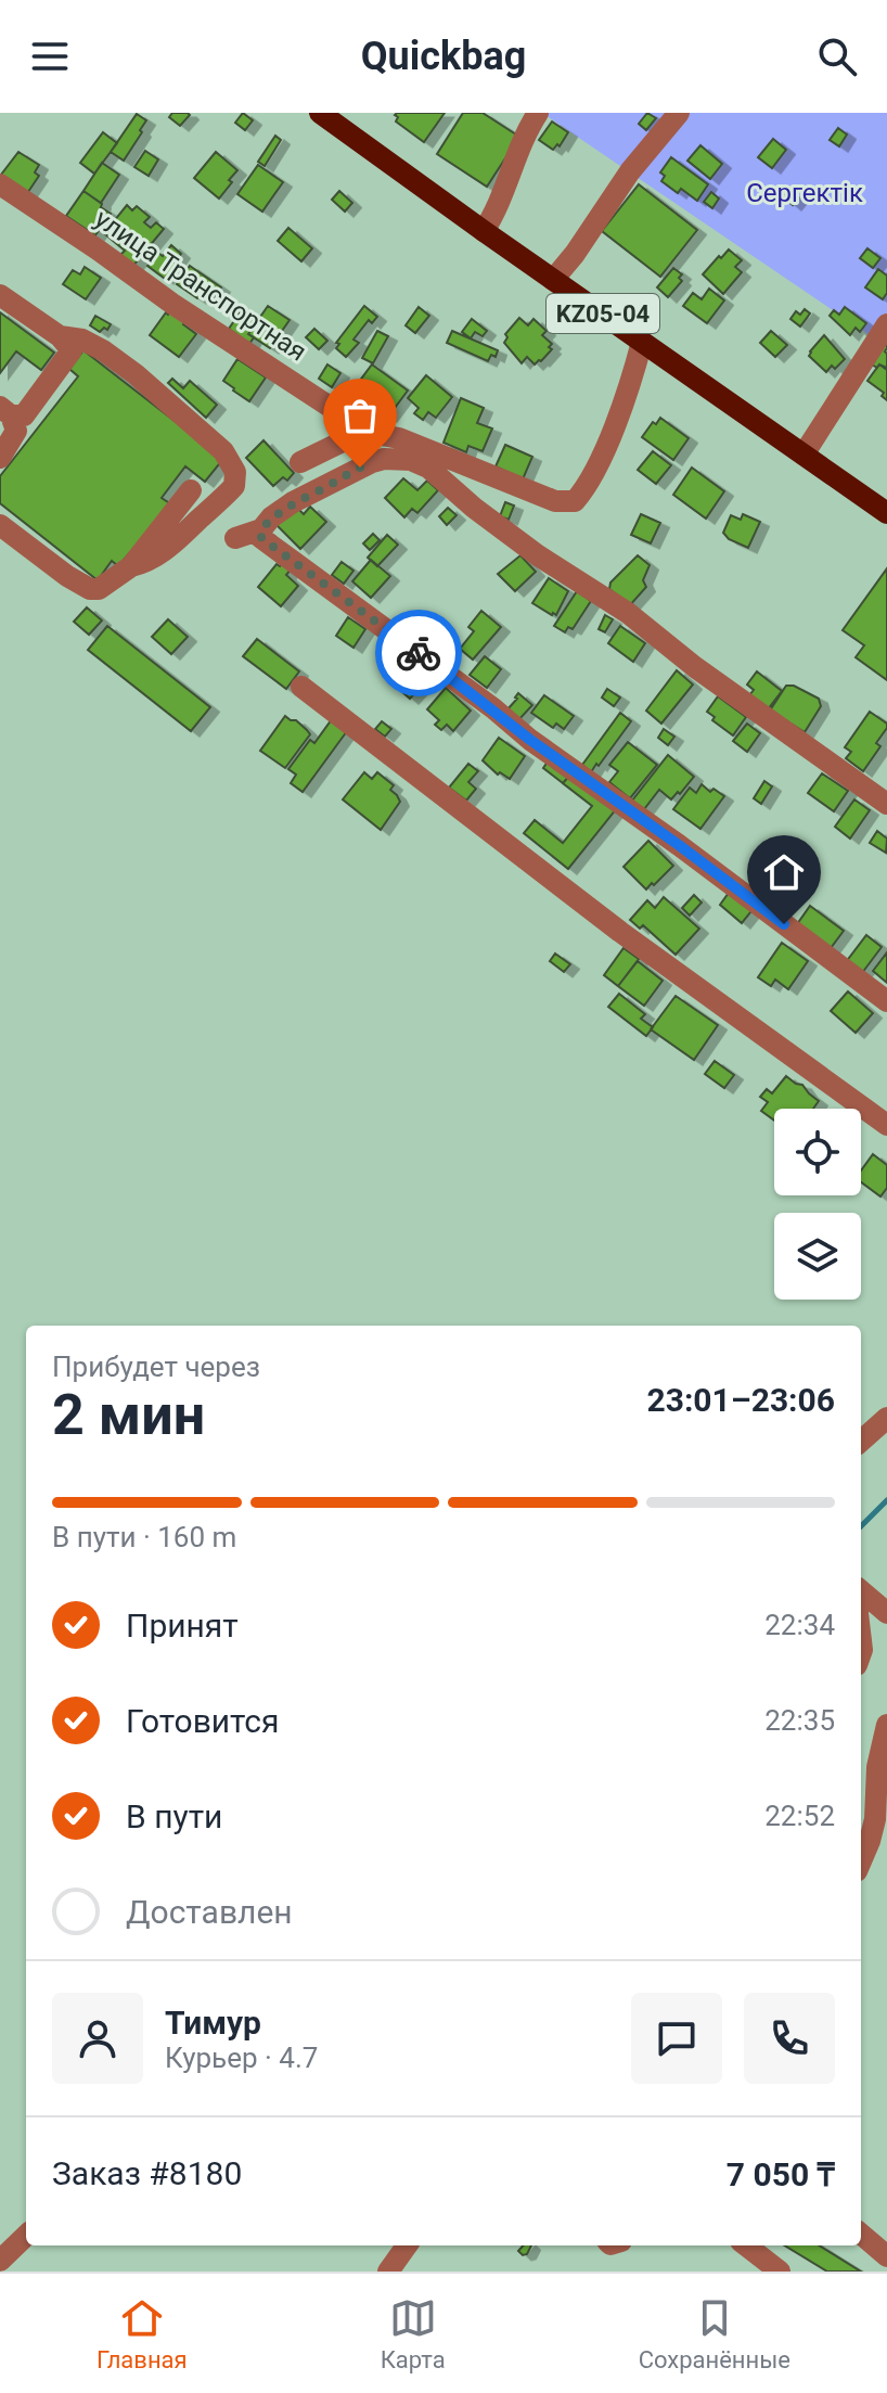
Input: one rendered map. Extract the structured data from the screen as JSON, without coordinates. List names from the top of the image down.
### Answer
{
  "streets": {
    "main road": ["KZ05-04"],
    "street": ["улица Транспортная"]
  },
  "crossings": [
    ["улица Транспортная", "KZ05-04"]
  ],
  "parks": ["Сергектік"],
  "page": {
    "header": "Quickbag",
    "heading": ["2 мин", "Прибудет через", "23:01–23:06"],
    "panel": [
      "Тимур",
      "Курьер · 4.7",
      "Заказ #8180",
      "7 050 ₸"
    ],
    "bar": "В пути · 160 m",
    "list": [
      ["Принят", "22:34"],
      ["Готовится", "22:35"],
      ["В пути", "22:52"],
      "Доставлен"
    ],
    "tabs": ["Главная", "Карта", "Сохранённые"]
  }
}
